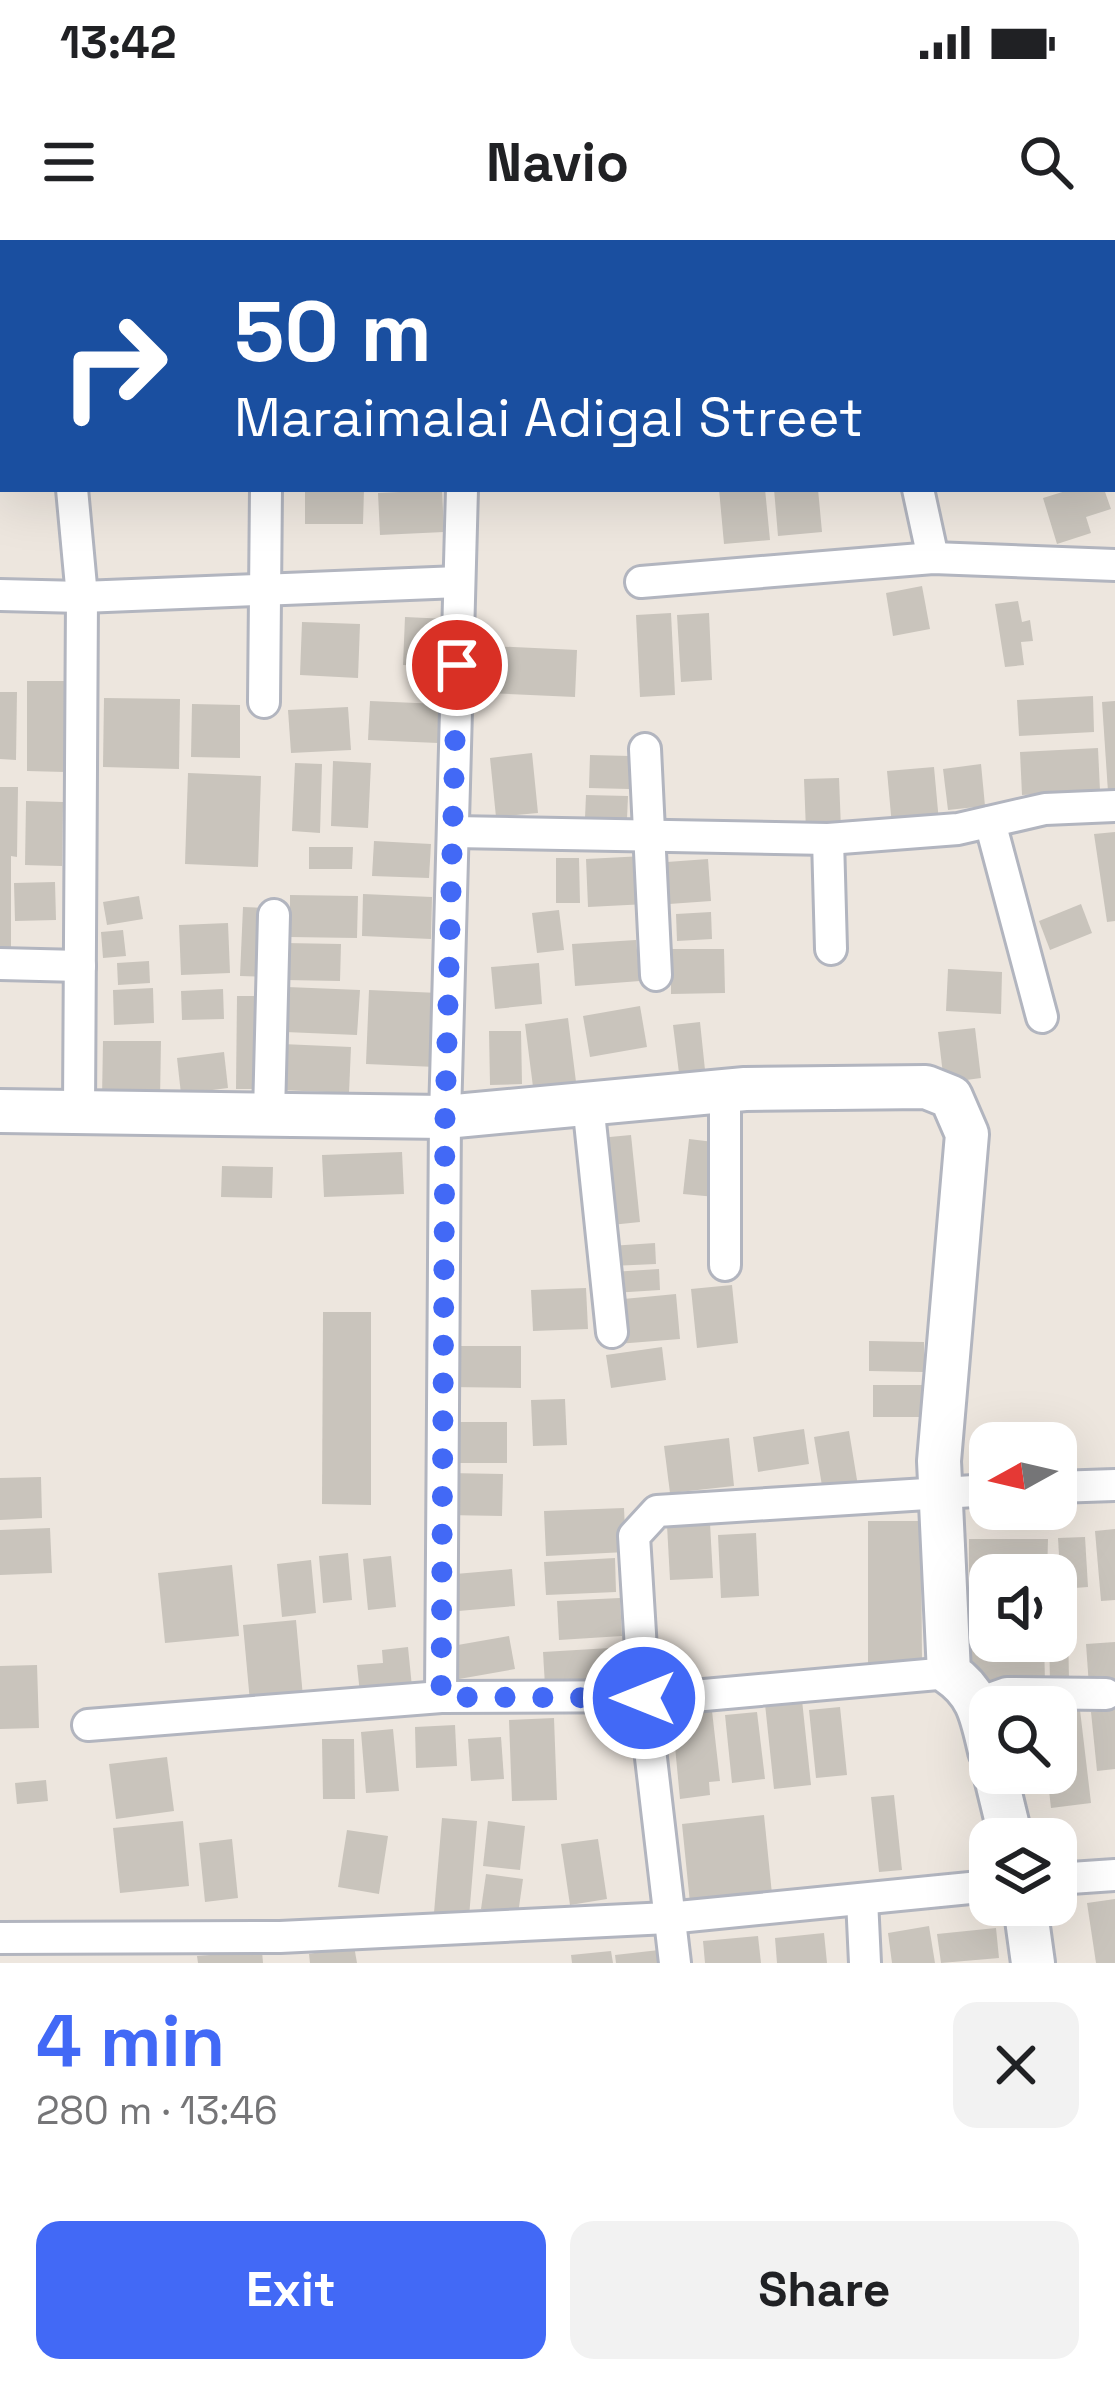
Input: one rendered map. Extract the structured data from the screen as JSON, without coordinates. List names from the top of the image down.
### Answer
{
  "north": "left",
  "page": {
    "status": "13:42",
    "header": "Navio",
    "turn": ["50 m", "Maraimalai Adigal Street"],
    "heading": ["4 min", "280 m · 13:46"],
    "buttons": ["Exit", "Share"]
  }
}
